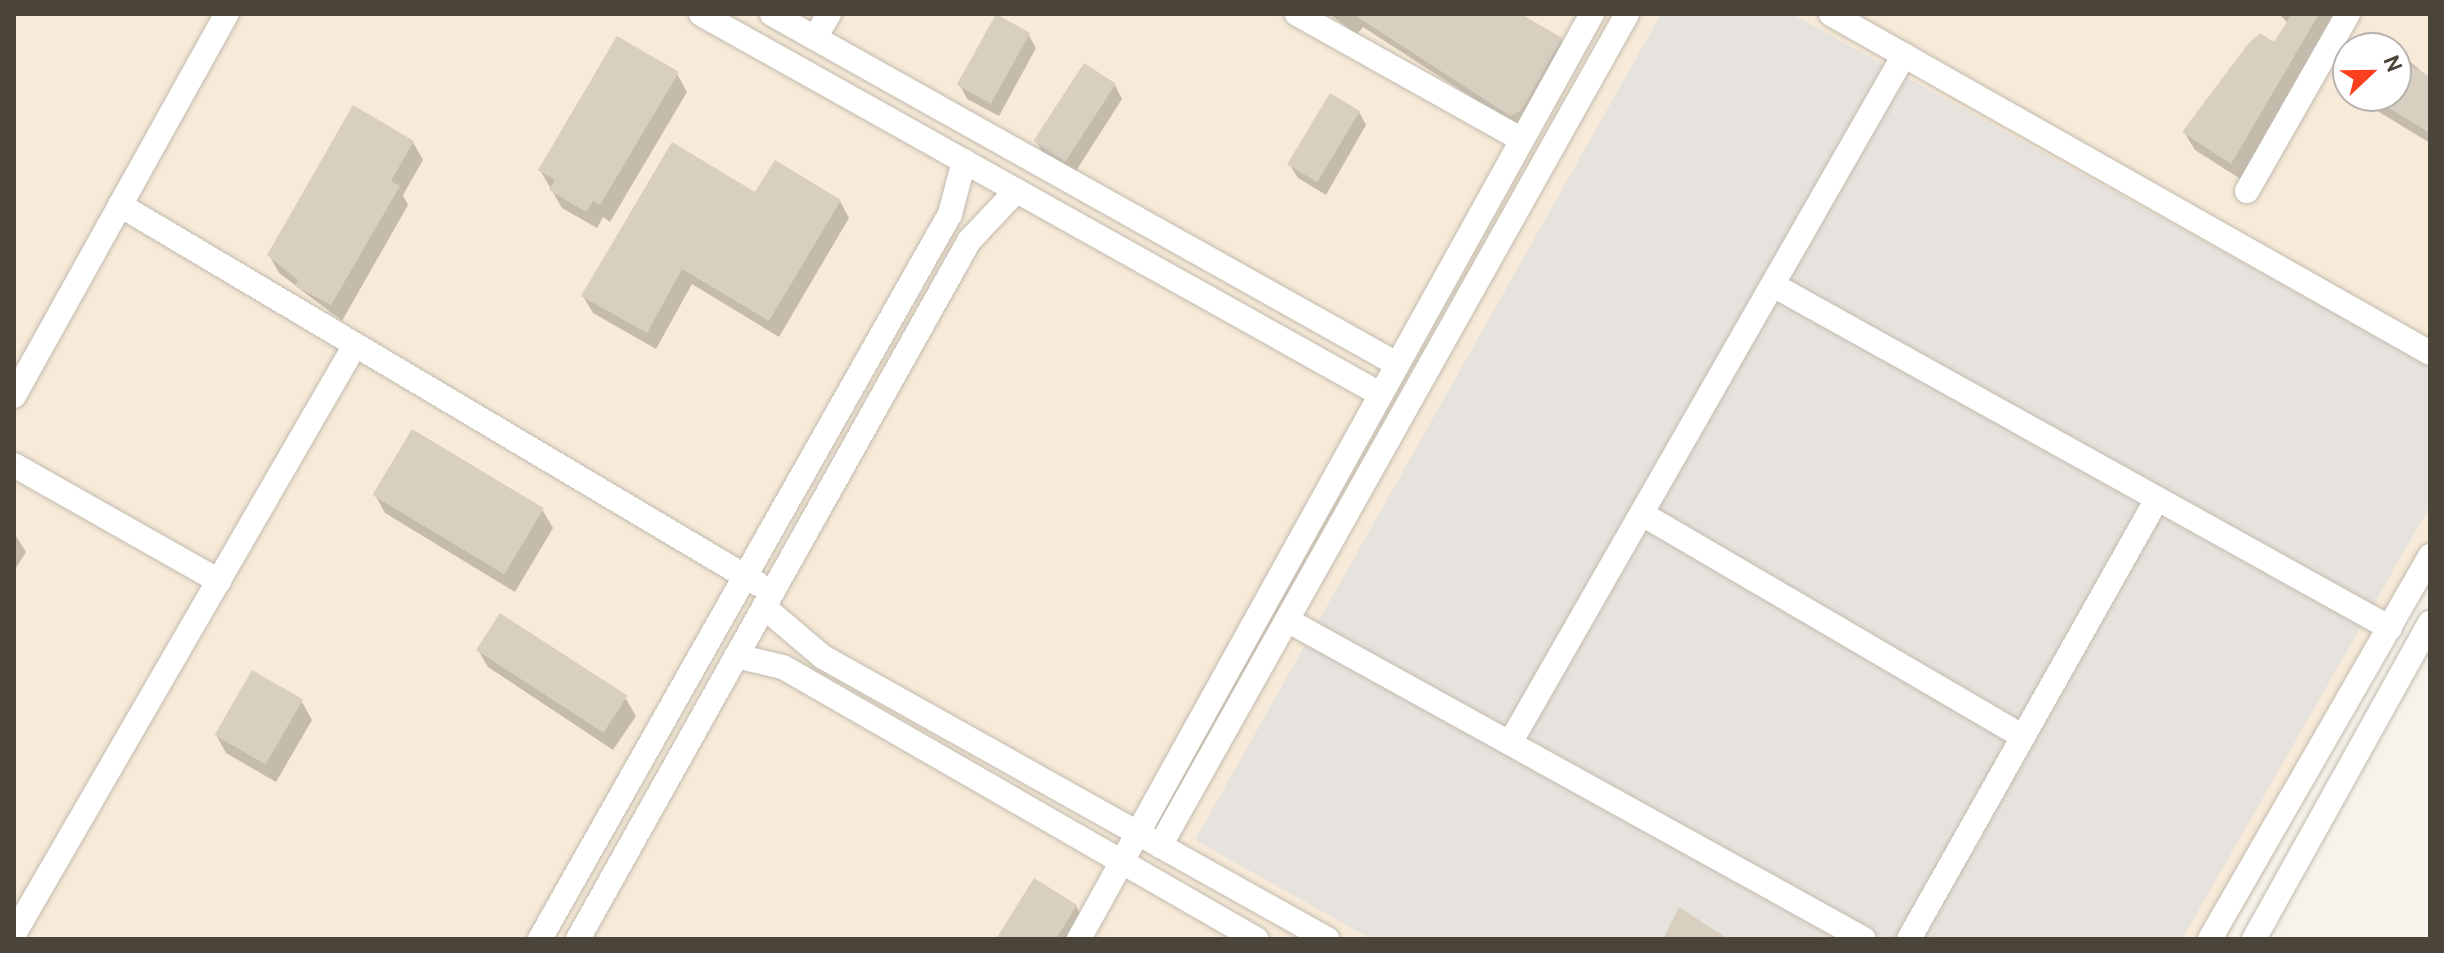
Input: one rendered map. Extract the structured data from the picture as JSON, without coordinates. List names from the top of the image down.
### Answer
{
  "north": "right"
}
